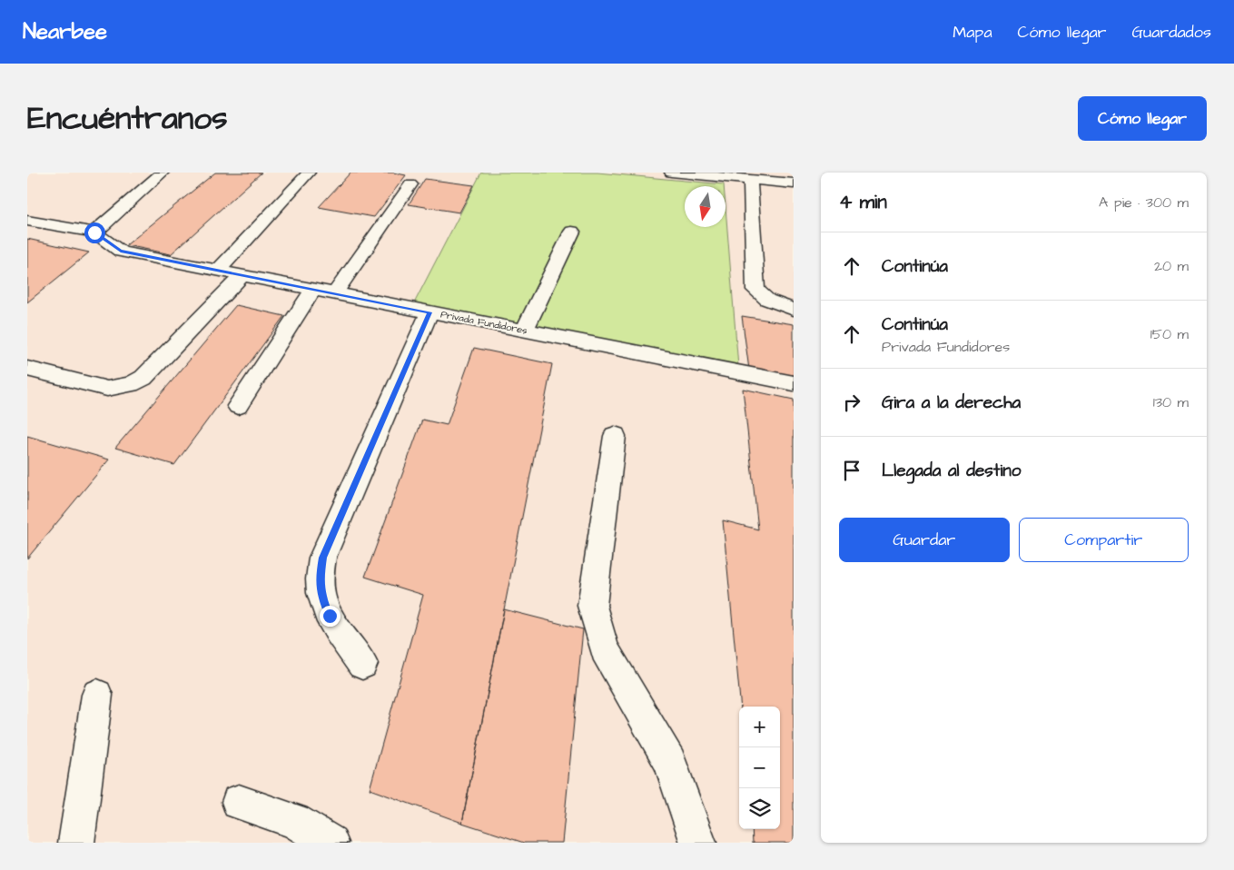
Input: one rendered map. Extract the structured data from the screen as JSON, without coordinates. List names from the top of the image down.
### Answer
{
  "streets": {
    "lane": ["Privada Fundidores"]
  },
  "north": "bottom",
  "page": {
    "header": "Nearbee",
    "nav": ["Mapa", "Cómo llegar", "Guardados"],
    "title": "Encuéntranos",
    "buttons": [
      "Cómo llegar",
      ["Guardar", "Compartir"]
    ],
    "heading": ["4 min", "A pie · 300 m"],
    "list": [
      ["Continúa", "20 m"],
      ["Continúa", "Privada Fundidores", "150 m"],
      ["Gira a la derecha", "130 m"],
      "Llegada al destino"
    ],
    "map_buttons": ["+", "−"]
  }
}
